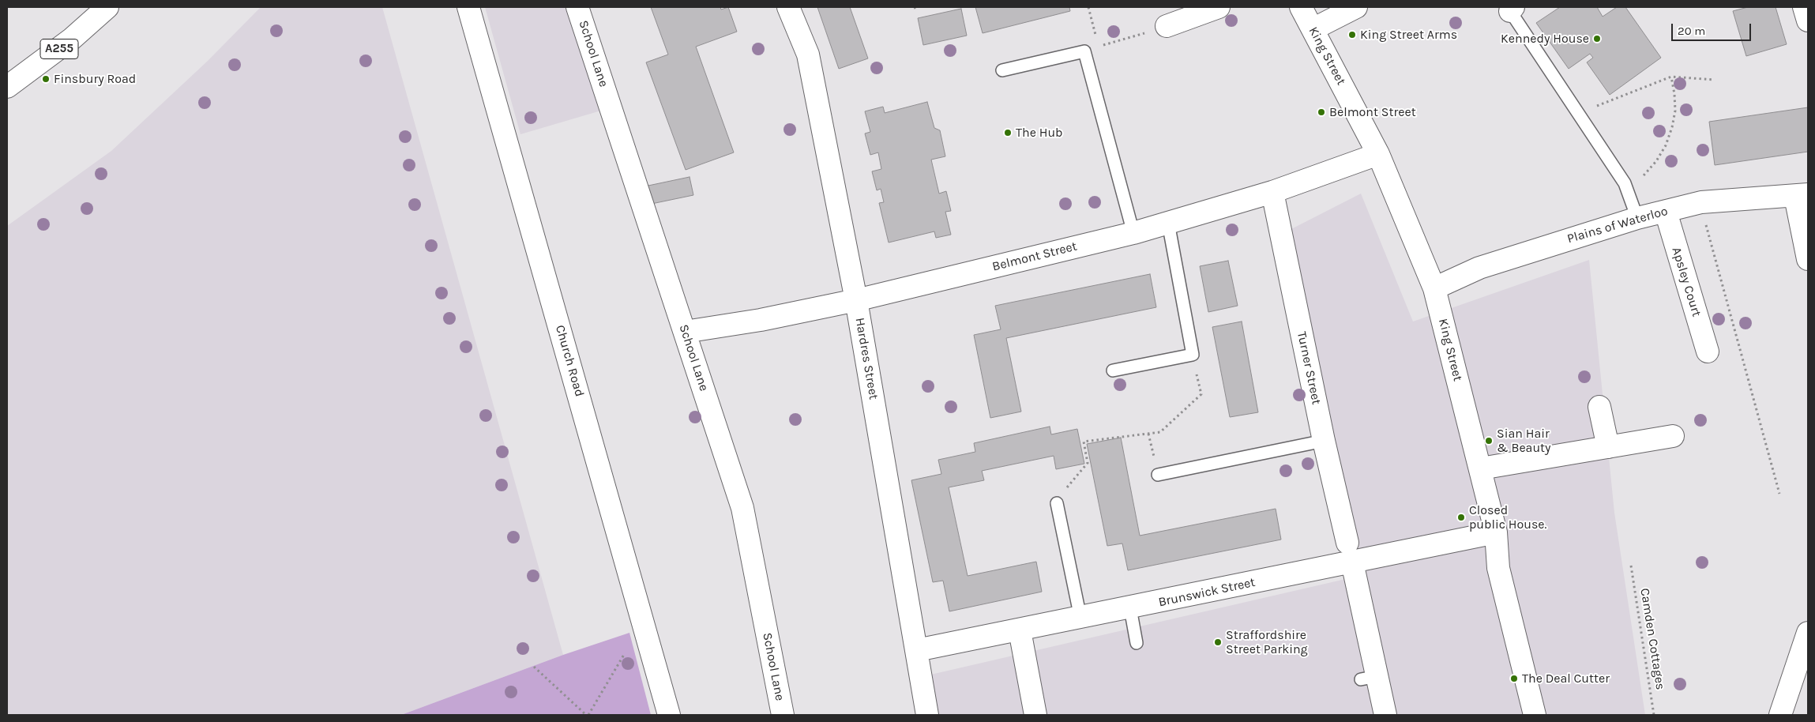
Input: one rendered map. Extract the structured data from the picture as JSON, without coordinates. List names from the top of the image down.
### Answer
{
  "streets": {
    "street": [
      "A255",
      "School Lane",
      "King Street",
      "Plains of Waterloo",
      "Belmont Street",
      "Apsley Court",
      "Hardres Street",
      "Church Road",
      "Turner Street",
      "Brunswick Street"
    ],
    "path": ["Camden Cottages"]
  },
  "crossings": [
    ["School Lane", "Belmont Street"],
    ["King Street", "Plains of Waterloo"],
    ["King Street", "Belmont Street"],
    ["King Street", "Brunswick Street"],
    ["Plains of Waterloo", "Apsley Court"],
    ["Belmont Street", "Hardres Street"],
    ["Belmont Street", "Turner Street"],
    ["Hardres Street", "Brunswick Street"],
    ["Turner Street", "Brunswick Street"]
  ],
  "places": [
    "King Street Arms",
    "Kennedy House",
    "Finsbury Road",
    "Belmont Street",
    "The Hub",
    "Sian Hair & Beauty",
    "Closed public House.",
    "Straffordshire Street Parking",
    "The Deal Cutter"
  ],
  "scale_bar": "20 m"
}
